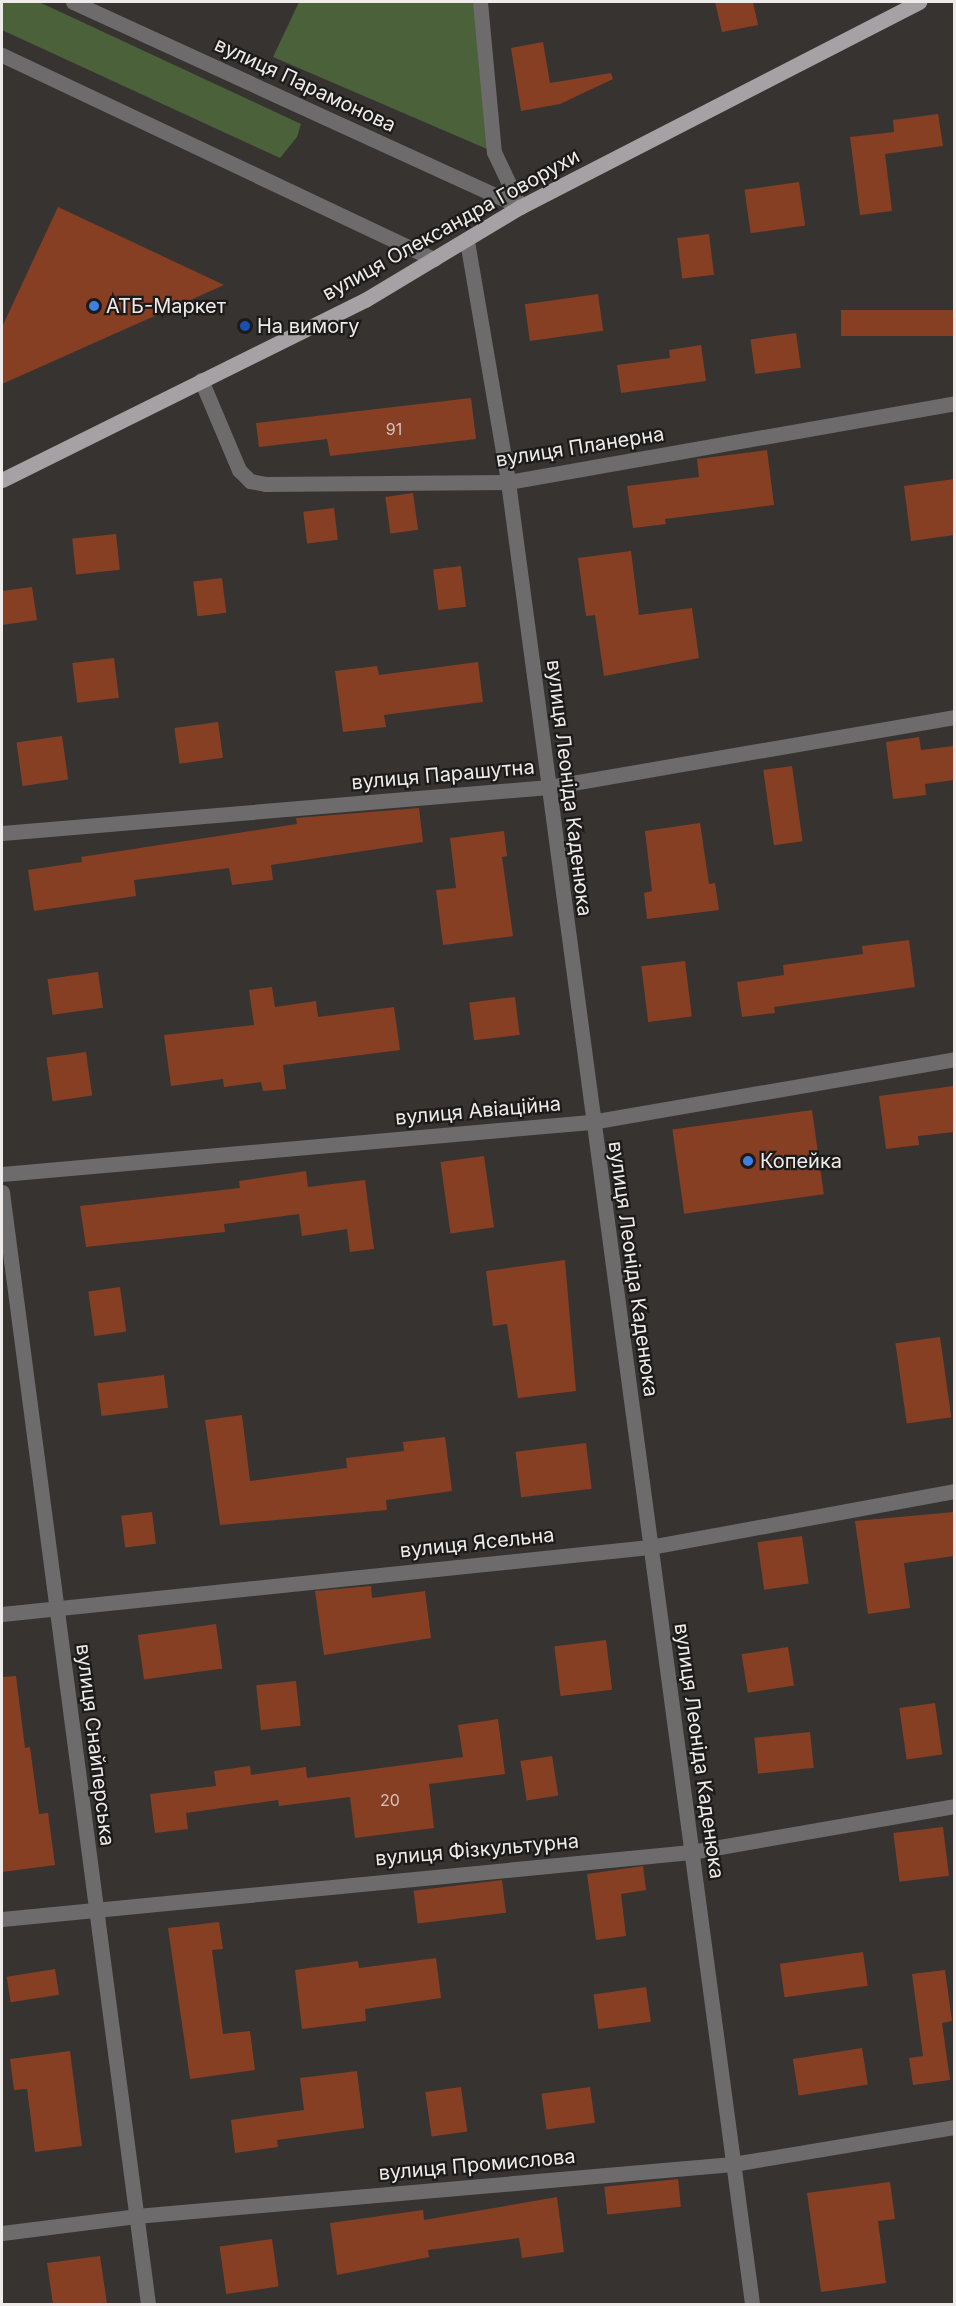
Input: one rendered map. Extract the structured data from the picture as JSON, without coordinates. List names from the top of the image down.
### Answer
{
  "streets": {
    "main road": ["вулиця Олександра Говорухи"],
    "street": [
      "вулиця Парамонова",
      "вулиця Планерна",
      "вулиця Парашутна",
      "вулиця Леоніда Каденюка",
      "вулиця Авіаційна",
      "вулиця Ясельна",
      "вулиця Снайперська",
      "вулиця Фізкультурна",
      "вулиця Промислова"
    ]
  },
  "crossings": [
    ["вулиця Парамонова", "вулиця Олександра Говорухи"],
    ["вулиця Олександра Говорухи", "вулиця Планерна"],
    ["вулиця Олександра Говорухи", "вулиця Леоніда Каденюка"],
    ["вулиця Планерна", "вулиця Леоніда Каденюка"],
    ["вулиця Парашутна", "вулиця Леоніда Каденюка"],
    ["вулиця Леоніда Каденюка", "вулиця Авіаційна"],
    ["вулиця Леоніда Каденюка", "вулиця Ясельна"],
    ["вулиця Леоніда Каденюка", "вулиця Фізкультурна"],
    ["вулиця Леоніда Каденюка", "вулиця Промислова"],
    ["вулиця Ясельна", "вулиця Снайперська"],
    ["вулиця Снайперська", "вулиця Фізкультурна"],
    ["вулиця Снайперська", "вулиця Промислова"]
  ],
  "places": ["АТБ-Маркет", "На вимогу", "Копейка"],
  "house_numbers": ["91", "20"]
}
